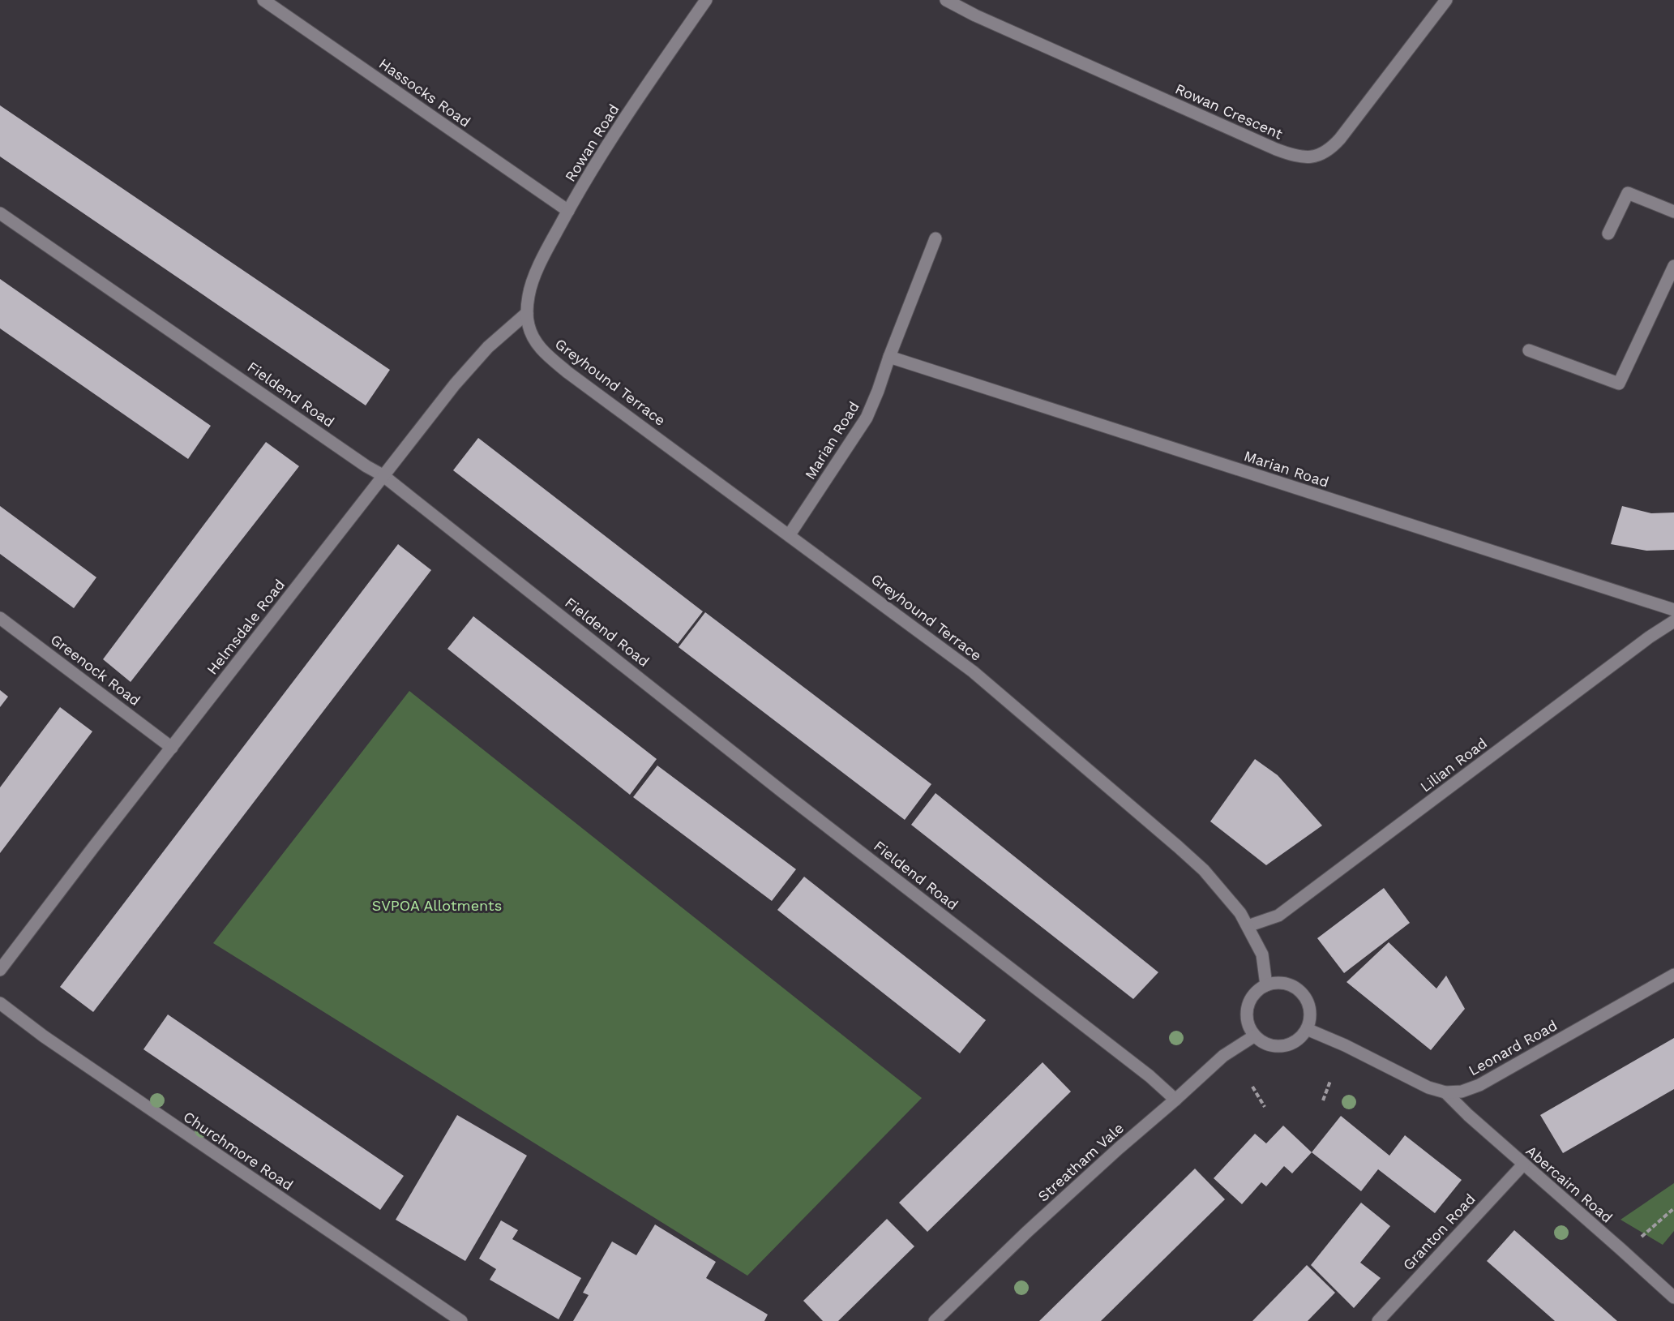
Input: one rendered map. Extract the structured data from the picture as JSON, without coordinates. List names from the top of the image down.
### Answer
{
  "streets": {
    "street": [
      "Hassocks Road",
      "Rowan Crescent",
      "Rowan Road",
      "Greyhound Terrace",
      "Fieldend Road",
      "Marian Road",
      "Helmsdale Road",
      "Greenock Road",
      "Lilian Road",
      "Leonard Road",
      "Churchmore Road",
      "Streatham Vale",
      "Abercairn Road",
      "Granton Road"
    ]
  },
  "crossings": [
    ["Hassocks Road", "Rowan Road"],
    ["Rowan Road", "Greyhound Terrace"],
    ["Rowan Road", "Helmsdale Road"],
    ["Greyhound Terrace", "Marian Road"],
    ["Greyhound Terrace", "Helmsdale Road"],
    ["Greyhound Terrace", "Lilian Road"],
    ["Greyhound Terrace", "Leonard Road"],
    ["Greyhound Terrace", "Streatham Vale"],
    ["Fieldend Road", "Helmsdale Road"],
    ["Fieldend Road", "Streatham Vale"],
    ["Helmsdale Road", "Greenock Road"],
    ["Leonard Road", "Streatham Vale"],
    ["Leonard Road", "Abercairn Road"],
    ["Abercairn Road", "Granton Road"]
  ],
  "parks": ["SVPOA Allotments"]
}
